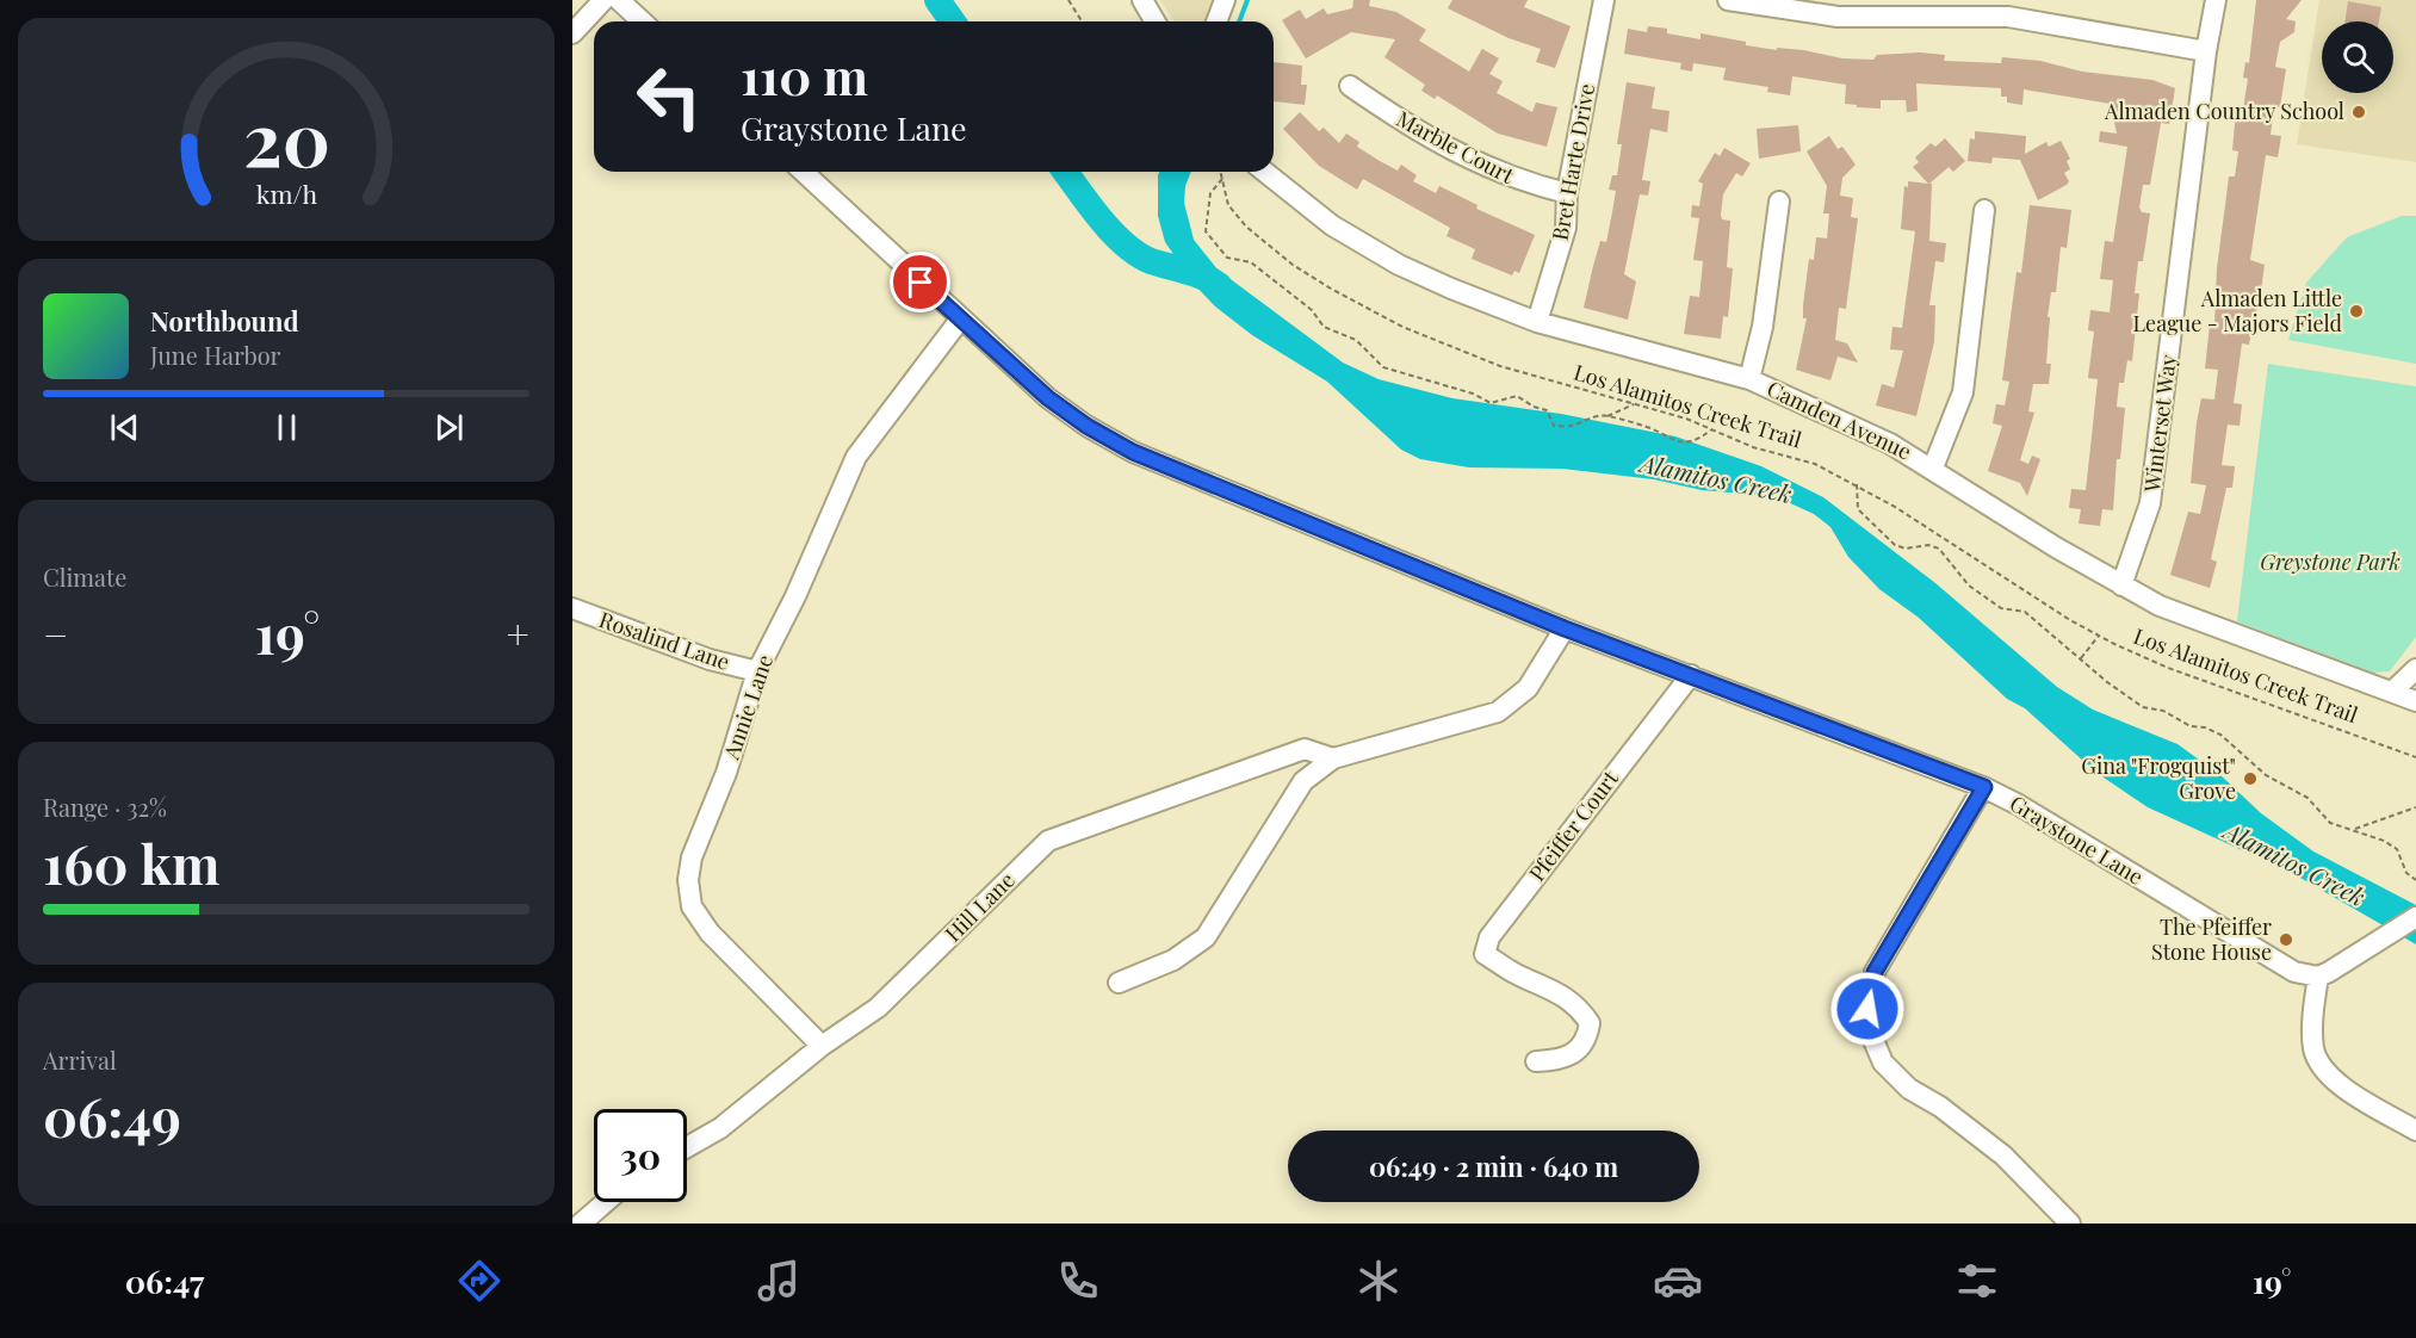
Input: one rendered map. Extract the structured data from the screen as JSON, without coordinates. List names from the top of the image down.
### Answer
{
  "streets": {
    "street": [
      "Marble Court",
      "Bret Harte Drive",
      "Camden Avenue",
      "Winterset Way",
      "Rosalind Lane",
      "Annie Lane",
      "Pfeiffer Court",
      "Graystone Lane",
      "Hill Lane"
    ],
    "path": ["Los Alamitos Creek Trail"]
  },
  "crossings": [
    ["Marble Court", "Bret Harte Drive"],
    ["Bret Harte Drive", "Camden Avenue"],
    ["Camden Avenue", "Winterset Way"],
    ["Rosalind Lane", "Annie Lane"],
    ["Annie Lane", "Graystone Lane"],
    ["Annie Lane", "Hill Lane"],
    ["Pfeiffer Court", "Graystone Lane"]
  ],
  "water": ["Alamitos Creek"],
  "parks": ["Greystone Park"],
  "places": [
    "Almaden Country School",
    "Almaden Little League - Majors Field",
    "Gina \"Frogquist\" Grove",
    "The Pfeiffer Stone House"
  ],
  "page": {
    "turn": ["110 m", "Graystone Lane"],
    "song": ["Northbound", "June Harbor"],
    "tile": [
      "Climate",
      ["Range · 32%", "160 km"],
      ["Arrival", "06:49"]
    ],
    "heat": ["−", "19°", "+"],
    "limit": "30",
    "trip": "06:49 · 2 min · 640 m",
    "tabs": ["06:47", "19°"],
    "gauge": ["20", "km/h"]
  }
}
